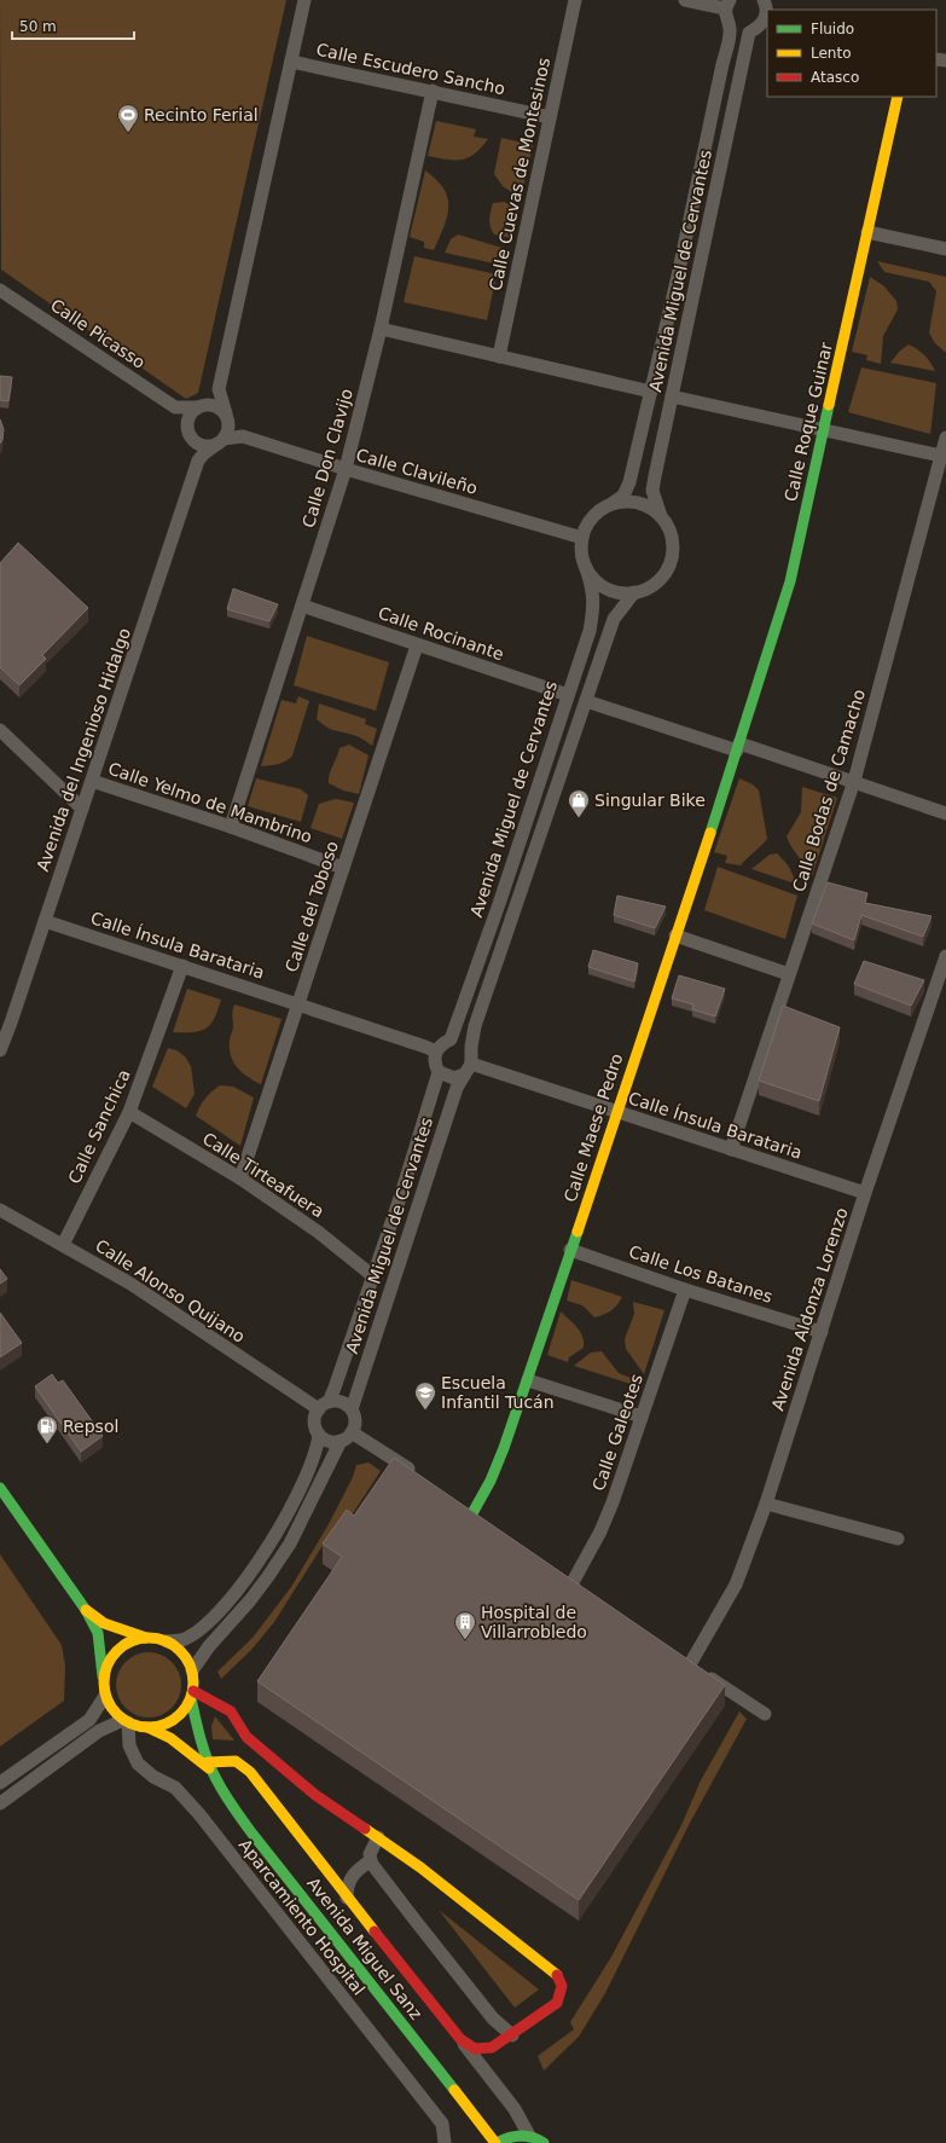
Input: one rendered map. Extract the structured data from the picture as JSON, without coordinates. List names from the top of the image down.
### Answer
{
  "streets": {
    "street": [
      "Calle Escudero Sancho",
      "Calle Cuevas de Montesinos",
      "Avenida Miguel de Cervantes",
      "Calle Picasso",
      "Calle Roque Guinar",
      "Calle Don Clavijo",
      "Calle Clavileño",
      "Calle Rocinante",
      "Avenida del Ingenioso Hidalgo",
      "Calle Bodas de Camacho",
      "Calle Yelmo de Mambrino",
      "Calle del Toboso",
      "Calle Ínsula Barataria",
      "Calle Sanchica",
      "Calle Maese Pedro",
      "Calle Tirteafuera",
      "Calle Los Batanes",
      "Calle Alonso Quijano",
      "Avenida Aldonza Lorenzo",
      "Calle Galeotes",
      "Aparcamiento Hospital",
      "Avenida Miguel Sanz"
    ]
  },
  "crossings": [
    ["Calle Escudero Sancho", "Calle Cuevas de Montesinos"],
    ["Calle Escudero Sancho", "Calle Don Clavijo"],
    ["Avenida Miguel de Cervantes", "Calle Clavileño"],
    ["Avenida Miguel de Cervantes", "Calle Rocinante"],
    ["Avenida Miguel de Cervantes", "Calle Ínsula Barataria"],
    ["Avenida Miguel de Cervantes", "Calle Tirteafuera"],
    ["Avenida Miguel de Cervantes", "Calle Alonso Quijano"],
    ["Calle Picasso", "Calle Clavileño"],
    ["Calle Roque Guinar", "Calle Maese Pedro"],
    ["Calle Don Clavijo", "Calle Clavileño"],
    ["Calle Don Clavijo", "Calle Rocinante"],
    ["Calle Don Clavijo", "Calle Yelmo de Mambrino"],
    ["Calle Rocinante", "Calle del Toboso"],
    ["Avenida del Ingenioso Hidalgo", "Calle Yelmo de Mambrino"],
    ["Avenida del Ingenioso Hidalgo", "Calle Ínsula Barataria"],
    ["Calle Bodas de Camacho", "Calle Ínsula Barataria"],
    ["Calle Yelmo de Mambrino", "Calle del Toboso"],
    ["Calle del Toboso", "Calle Ínsula Barataria"],
    ["Calle del Toboso", "Calle Tirteafuera"],
    ["Calle Ínsula Barataria", "Calle Sanchica"],
    ["Calle Ínsula Barataria", "Calle Maese Pedro"],
    ["Calle Ínsula Barataria", "Avenida Aldonza Lorenzo"],
    ["Calle Sanchica", "Calle Tirteafuera"],
    ["Calle Sanchica", "Calle Alonso Quijano"],
    ["Calle Maese Pedro", "Calle Los Batanes"],
    ["Calle Los Batanes", "Avenida Aldonza Lorenzo"],
    ["Calle Los Batanes", "Calle Galeotes"],
    ["Aparcamiento Hospital", "Avenida Miguel Sanz"]
  ],
  "places": {
    "sports": ["Recinto Ferial"],
    "shop": ["Singular Bike"],
    "school or university": ["Escuela Infantil Tucán"],
    "fuel station": ["Repsol"],
    "building": ["Hospital de Villarrobledo"]
  },
  "legend": ["Fluido", "Lento", "Atasco"],
  "scale_bar": "50 m"
}
